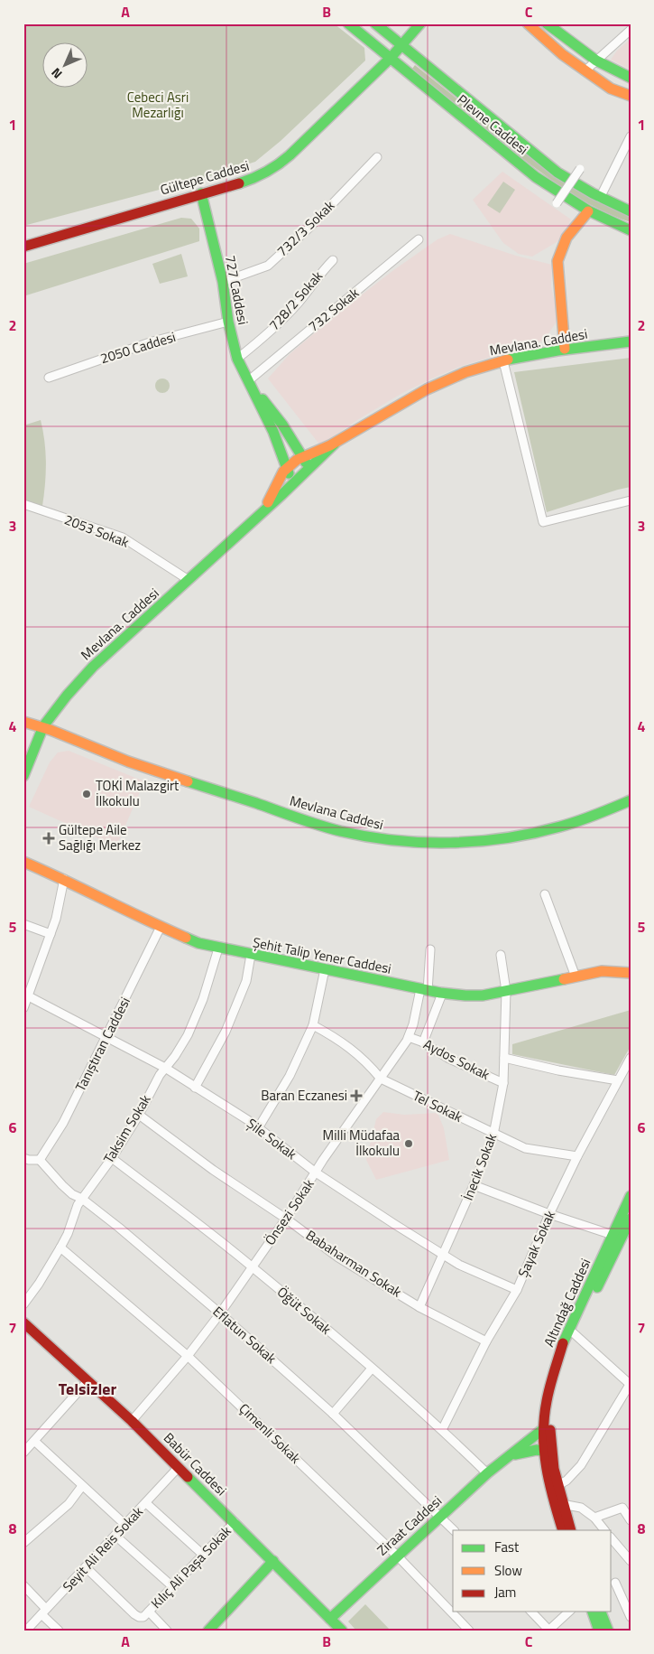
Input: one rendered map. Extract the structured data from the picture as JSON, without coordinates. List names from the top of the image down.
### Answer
{
  "streets": {
    "street": [
      "Plevne Caddesi",
      "Gültepe Caddesi",
      "732/3 Sokak",
      "727 Caddesi",
      "728/2 Sokak",
      "732 Sokak",
      "Mevlana. Caddesi",
      "2050 Caddesi",
      "2053 Sokak",
      "Mevlana Caddesi",
      "Şehit Talip Yener Caddesi",
      "Tanıştıran Caddesi",
      "Aydos Sokak",
      "Tel Sokak",
      "Taksim Sokak",
      "Şile Sokak",
      "İnecik Sokak",
      "Önsezi Sokak",
      "Şayak Sokak",
      "Babaharman Sokak",
      "Altındağ Caddesi",
      "Öğüt Sokak",
      "Eflatun Sokak",
      "Çimenli Sokak",
      "Babür Caddesi",
      "Ziraat Caddesi",
      "Seyit Ali Reis Sokak",
      "Kılıç Ali Paşa Sokak"
    ]
  },
  "crossings": [
    ["Plevne Caddesi", "Gültepe Caddesi"],
    ["Gültepe Caddesi", "727 Caddesi"],
    ["732/3 Sokak", "727 Caddesi"],
    ["727 Caddesi", "728/2 Sokak"],
    ["727 Caddesi", "732 Sokak"],
    ["727 Caddesi", "Mevlana. Caddesi"],
    ["727 Caddesi", "2050 Caddesi"],
    ["Mevlana. Caddesi", "2053 Sokak"],
    ["Mevlana. Caddesi", "Mevlana Caddesi"],
    ["Şehit Talip Yener Caddesi", "Tanıştıran Caddesi"],
    ["Şehit Talip Yener Caddesi", "Taksim Sokak"],
    ["Şehit Talip Yener Caddesi", "İnecik Sokak"],
    ["Şehit Talip Yener Caddesi", "Önsezi Sokak"],
    ["Tanıştıran Caddesi", "Şile Sokak"],
    ["Tanıştıran Caddesi", "Eflatun Sokak"],
    ["Aydos Sokak", "İnecik Sokak"],
    ["Aydos Sokak", "Önsezi Sokak"],
    ["Tel Sokak", "İnecik Sokak"],
    ["Tel Sokak", "Önsezi Sokak"],
    ["Tel Sokak", "Şayak Sokak"],
    ["Taksim Sokak", "Şile Sokak"],
    ["Taksim Sokak", "Babaharman Sokak"],
    ["Taksim Sokak", "Öğüt Sokak"],
    ["Taksim Sokak", "Eflatun Sokak"],
    ["Taksim Sokak", "Çimenli Sokak"],
    ["Şile Sokak", "İnecik Sokak"],
    ["Şile Sokak", "Önsezi Sokak"],
    ["Şile Sokak", "Şayak Sokak"],
    ["İnecik Sokak", "Babaharman Sokak"],
    ["Önsezi Sokak", "Babaharman Sokak"],
    ["Önsezi Sokak", "Öğüt Sokak"],
    ["Önsezi Sokak", "Eflatun Sokak"],
    ["Önsezi Sokak", "Çimenli Sokak"],
    ["Önsezi Sokak", "Babür Caddesi"],
    ["Şayak Sokak", "Babaharman Sokak"],
    ["Şayak Sokak", "Öğüt Sokak"],
    ["Altındağ Caddesi", "Ziraat Caddesi"],
    ["Öğüt Sokak", "Ziraat Caddesi"],
    ["Eflatun Sokak", "Ziraat Caddesi"],
    ["Çimenli Sokak", "Ziraat Caddesi"],
    ["Babür Caddesi", "Ziraat Caddesi"],
    ["Babür Caddesi", "Seyit Ali Reis Sokak"],
    ["Babür Caddesi", "Kılıç Ali Paşa Sokak"]
  ],
  "districts": ["Telsizler"],
  "parks": ["Cebeci Asri Mezarlığı"],
  "places": {
    "other": ["TOKİ Malazgirt İlkokulu", "Milli Müdafaa İlkokulu"],
    "health": ["Gültepe Aile Sağlığı Merkez", "Baran Eczanesi"]
  },
  "legend": ["Fast", "Slow", "Jam"],
  "north": "bottom left",
  "grid": {
    "columns": ["A", "B", "C"],
    "rows": [
      "1",
      "2",
      "3",
      "4",
      "5",
      "6",
      "7",
      "8"
    ]
  }
}
